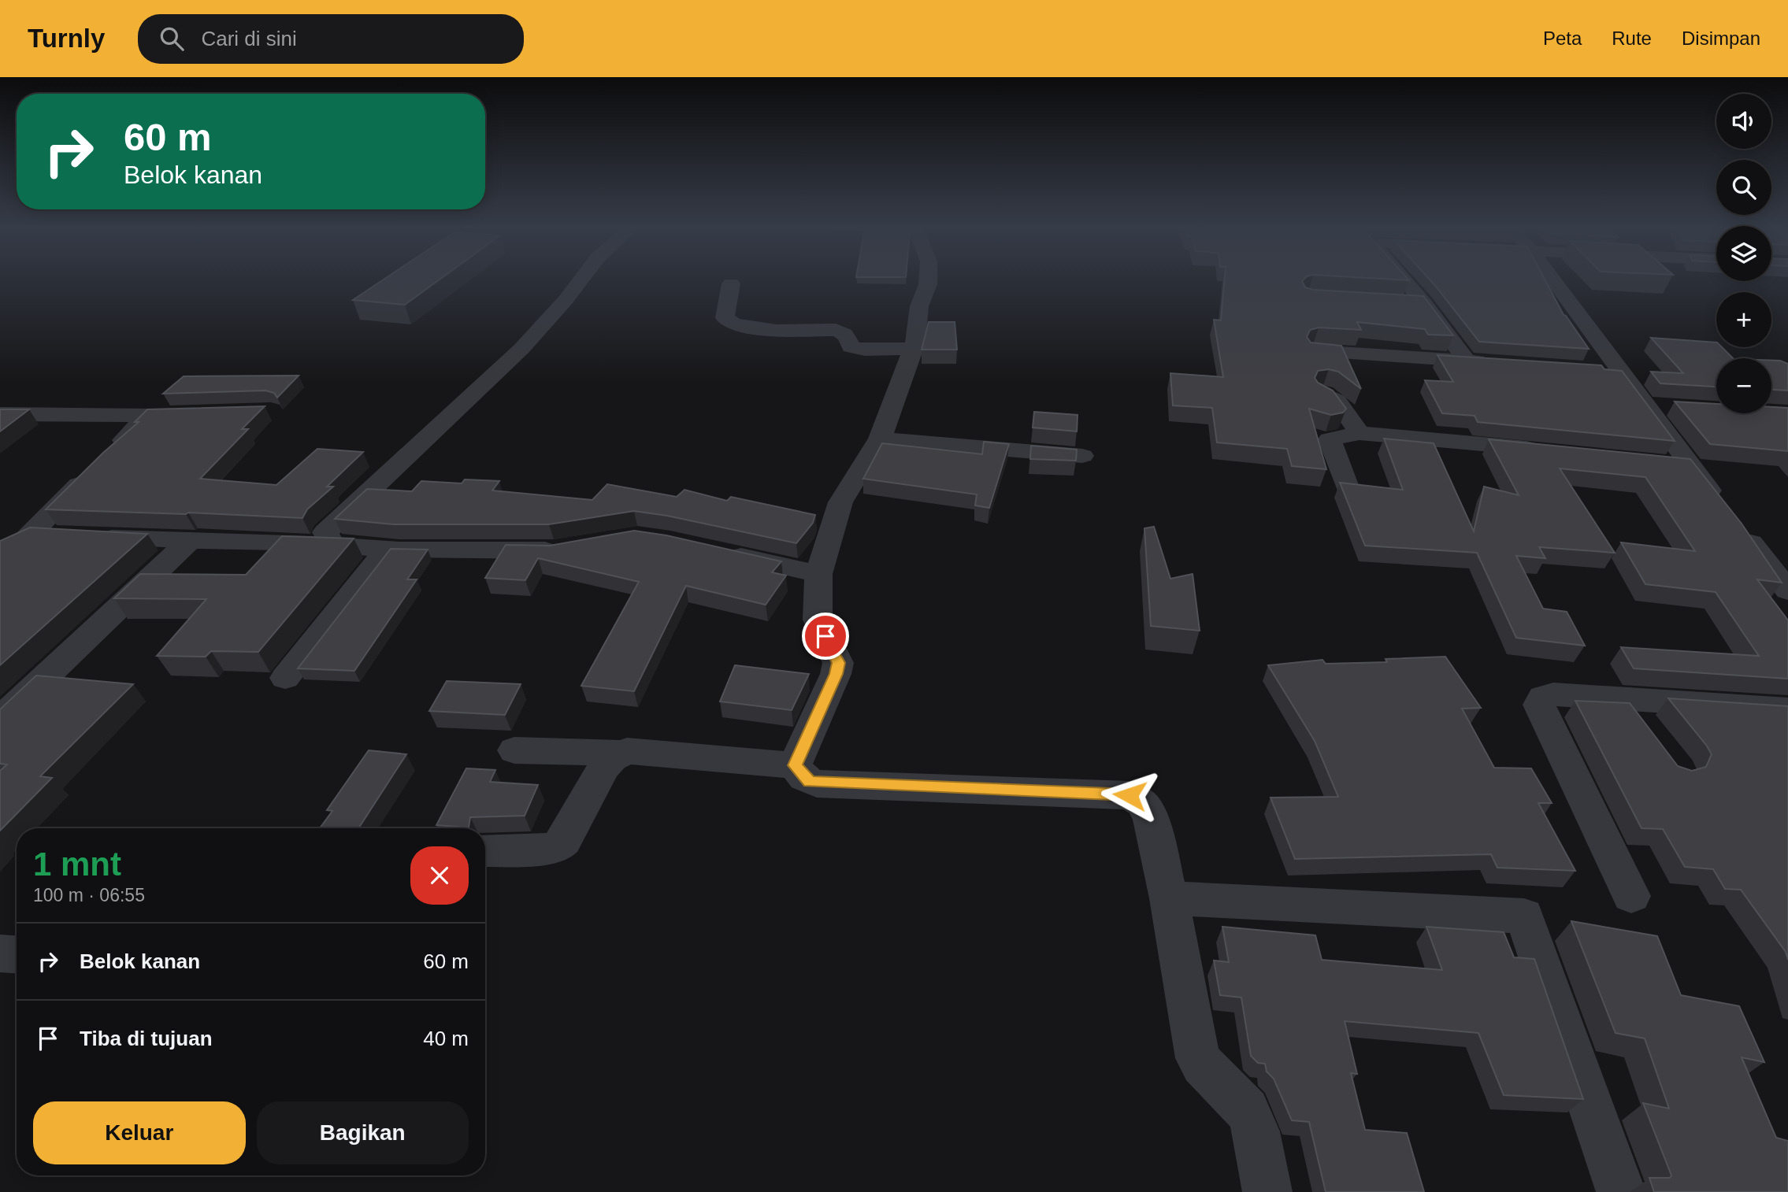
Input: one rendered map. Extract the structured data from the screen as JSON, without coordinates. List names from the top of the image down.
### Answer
{
  "page": {
    "header": "Turnly",
    "search": "Cari di sini",
    "nav": ["Peta", "Rute", "Disimpan"],
    "map_buttons": ["+", "−"],
    "turn": ["60 m", "Belok kanan"],
    "heading": ["1 mnt", "100 m · 06:55"],
    "list": [
      {
        "name": "Belok kanan",
        "value": "60 m"
      },
      {
        "name": "Tiba di tujuan",
        "value": "40 m"
      }
    ],
    "buttons": ["Keluar", "Bagikan"]
  }
}
